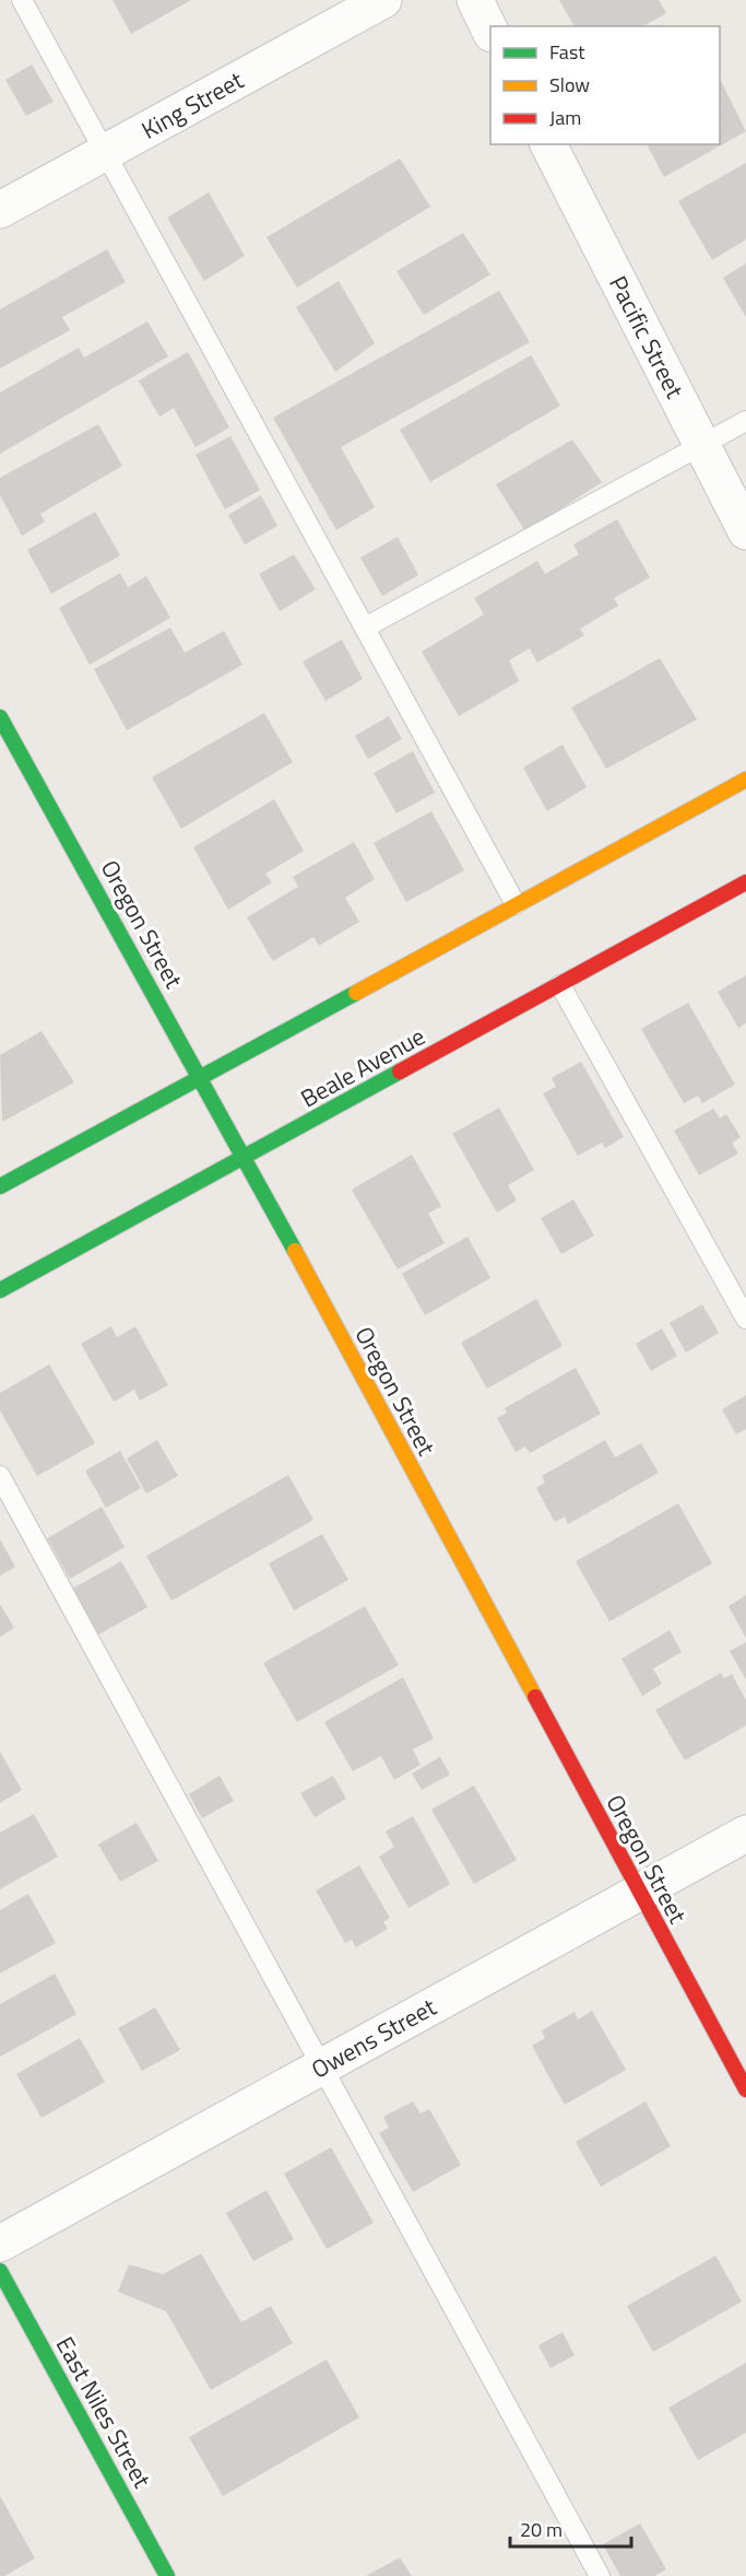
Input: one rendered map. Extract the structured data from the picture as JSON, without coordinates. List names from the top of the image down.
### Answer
{
  "streets": {
    "main road": ["Oregon Street", "Beale Avenue", "East Niles Street"],
    "street": ["King Street", "Pacific Street", "Owens Street"]
  },
  "crossings": [
    ["Oregon Street", "Beale Avenue"],
    ["Oregon Street", "Owens Street"]
  ],
  "legend": ["Fast", "Slow", "Jam"],
  "scale_bar": "20 m"
}
